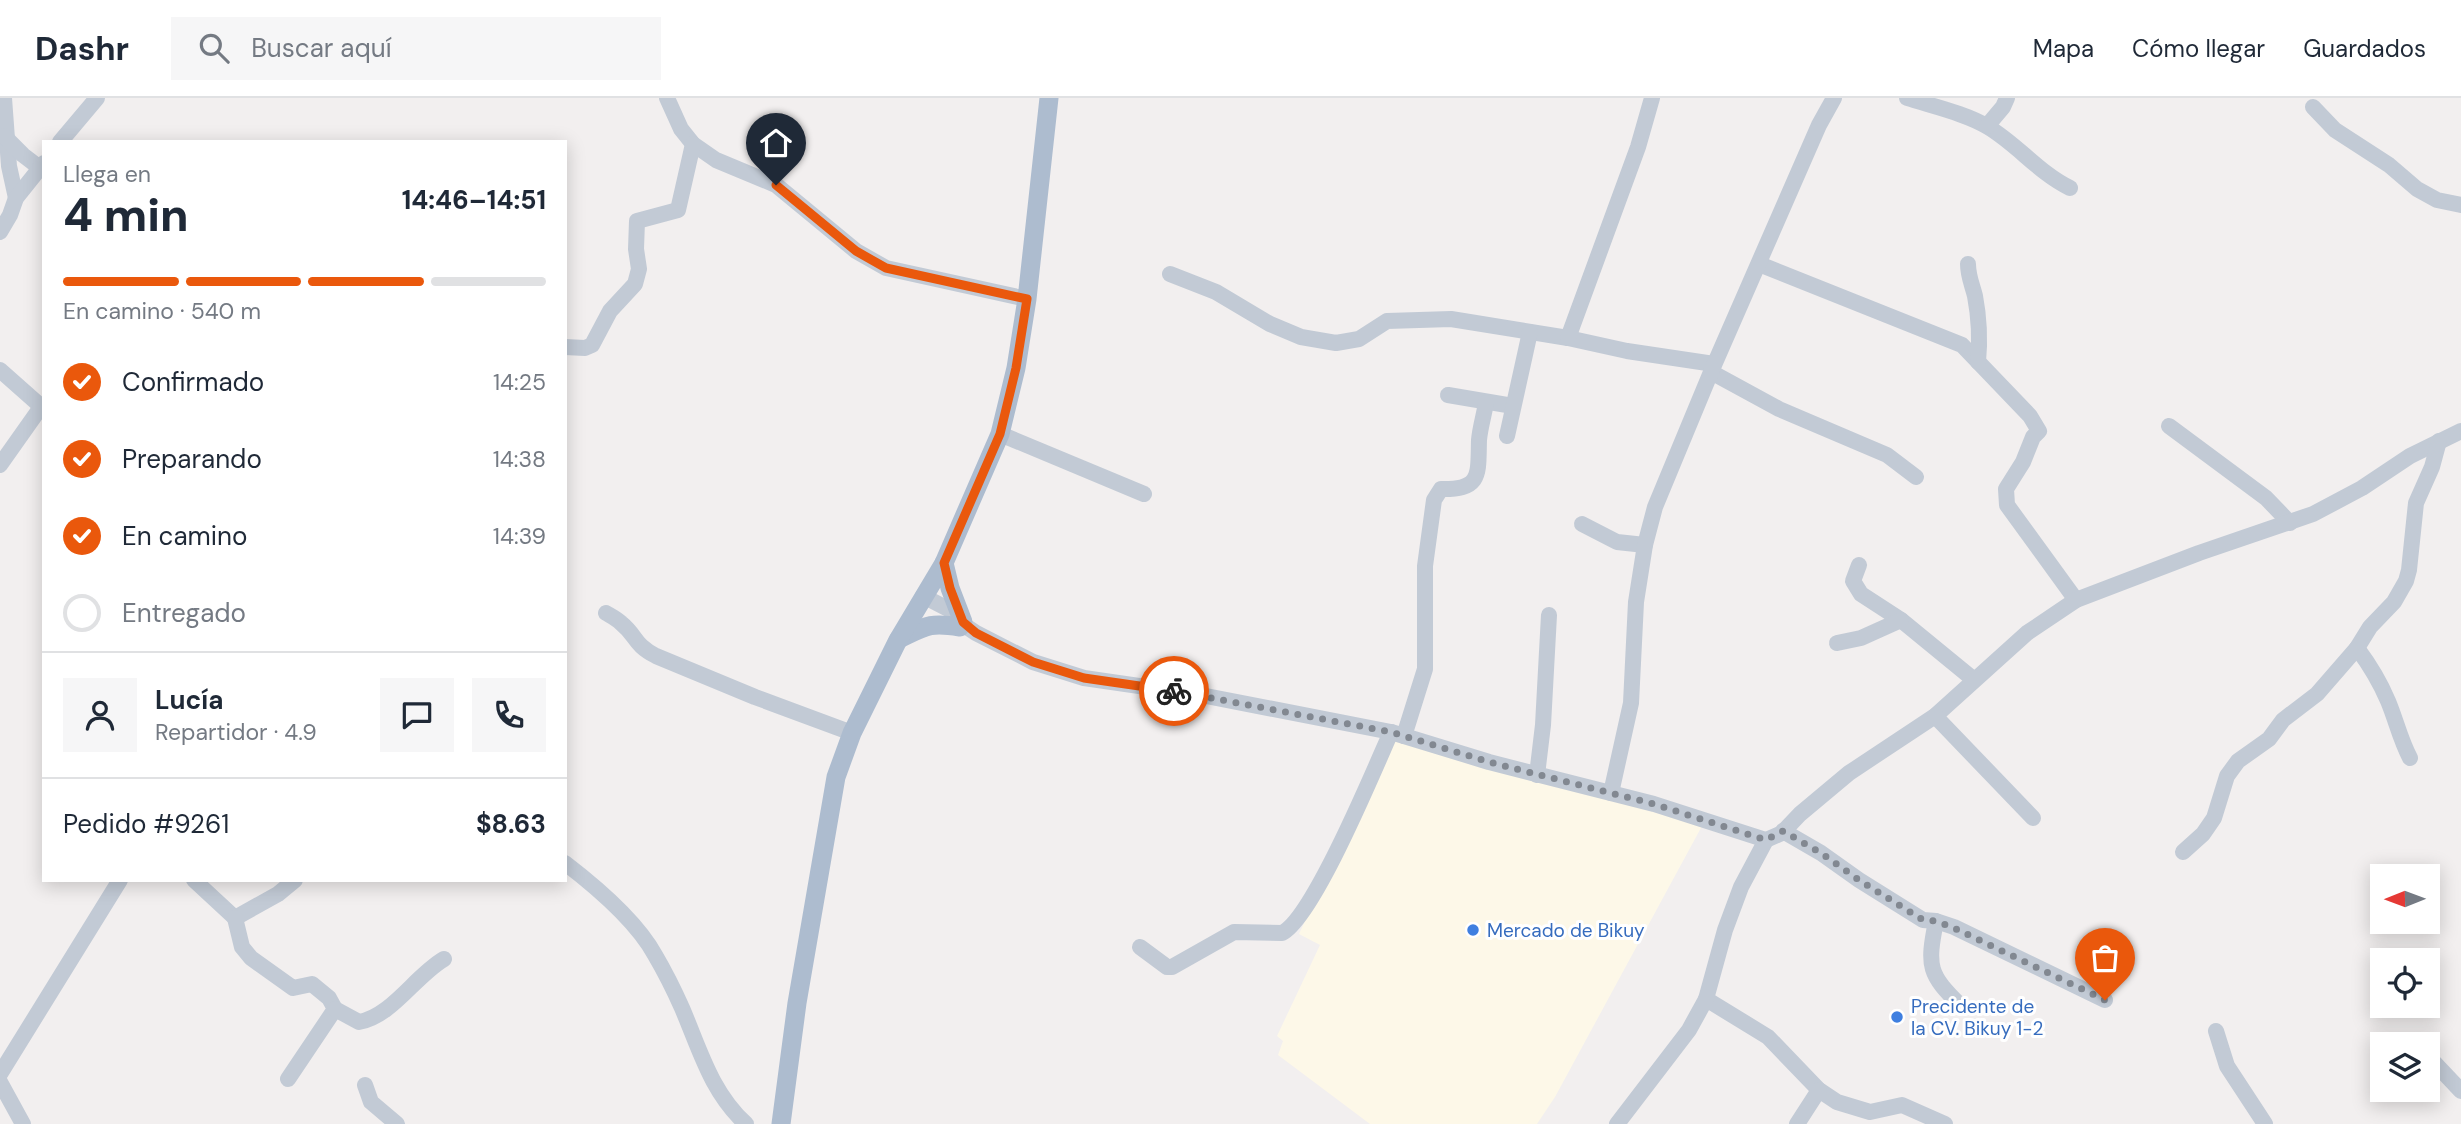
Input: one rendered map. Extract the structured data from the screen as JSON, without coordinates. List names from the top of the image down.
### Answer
{
  "places": ["Mercado de Bikuy", "Precidente de la CV. Bikuy 1-2"],
  "north": "left",
  "page": {
    "header": "Dashr",
    "search": "Buscar aquí",
    "nav": ["Mapa", "Cómo llegar", "Guardados"],
    "heading": ["4 min", "Llega en", "14:46–14:51"],
    "panel": [
      "Lucía",
      "Repartidor · 4.9",
      "Pedido #9261",
      "$8.63"
    ],
    "bar": "En camino · 540 m",
    "list": [
      ["Confirmado", "14:25"],
      ["Preparando", "14:38"],
      ["En camino", "14:39"],
      "Entregado"
    ]
  }
}
